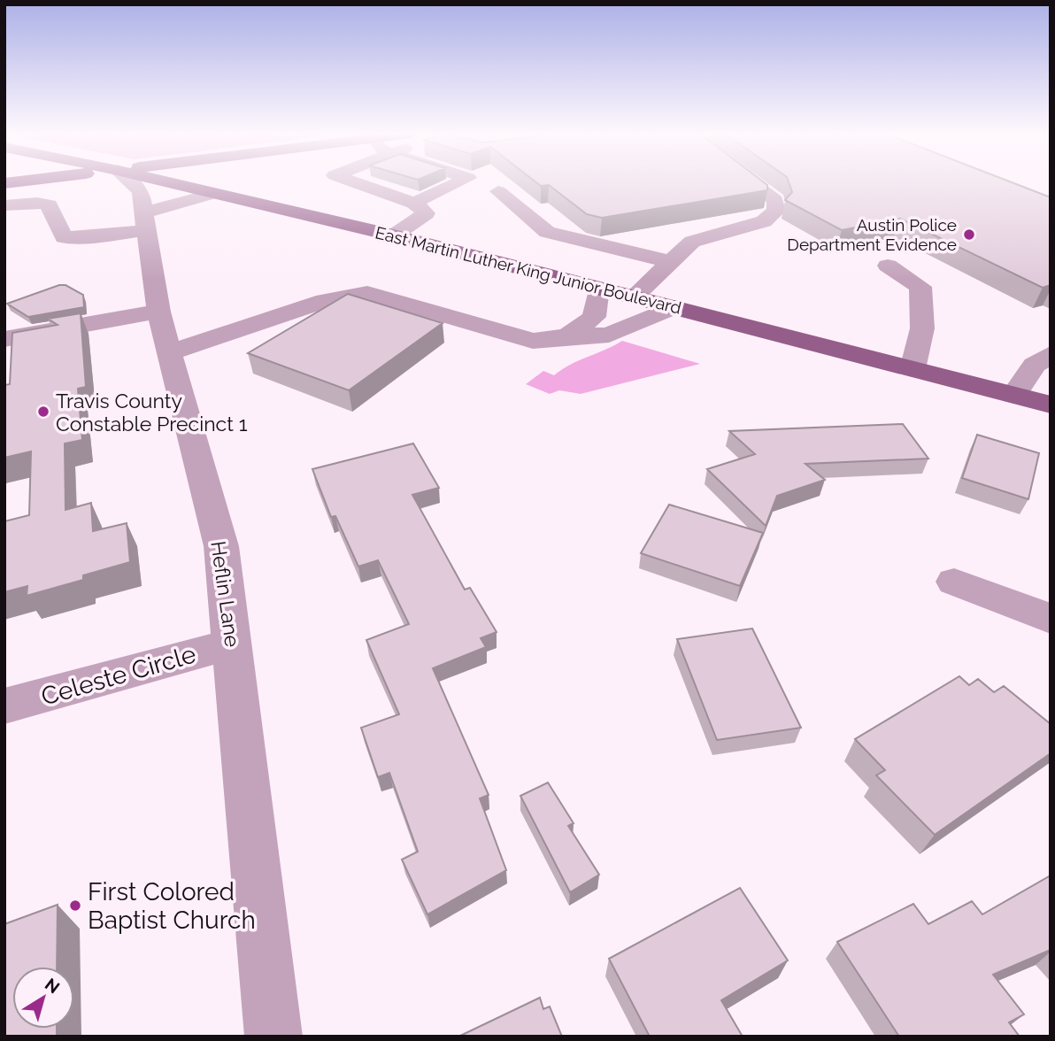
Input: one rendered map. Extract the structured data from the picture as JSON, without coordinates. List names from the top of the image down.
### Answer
{
  "streets": {
    "main road": ["East Martin Luther King Junior Boulevard"],
    "street": ["Heflin Lane", "Celeste Circle"]
  },
  "crossings": [
    ["Heflin Lane", "Celeste Circle"]
  ],
  "places": ["Austin Police Department Evidence", "Travis County Constable Precinct 1", "First Colored Baptist Church"],
  "north": "top right"
}
